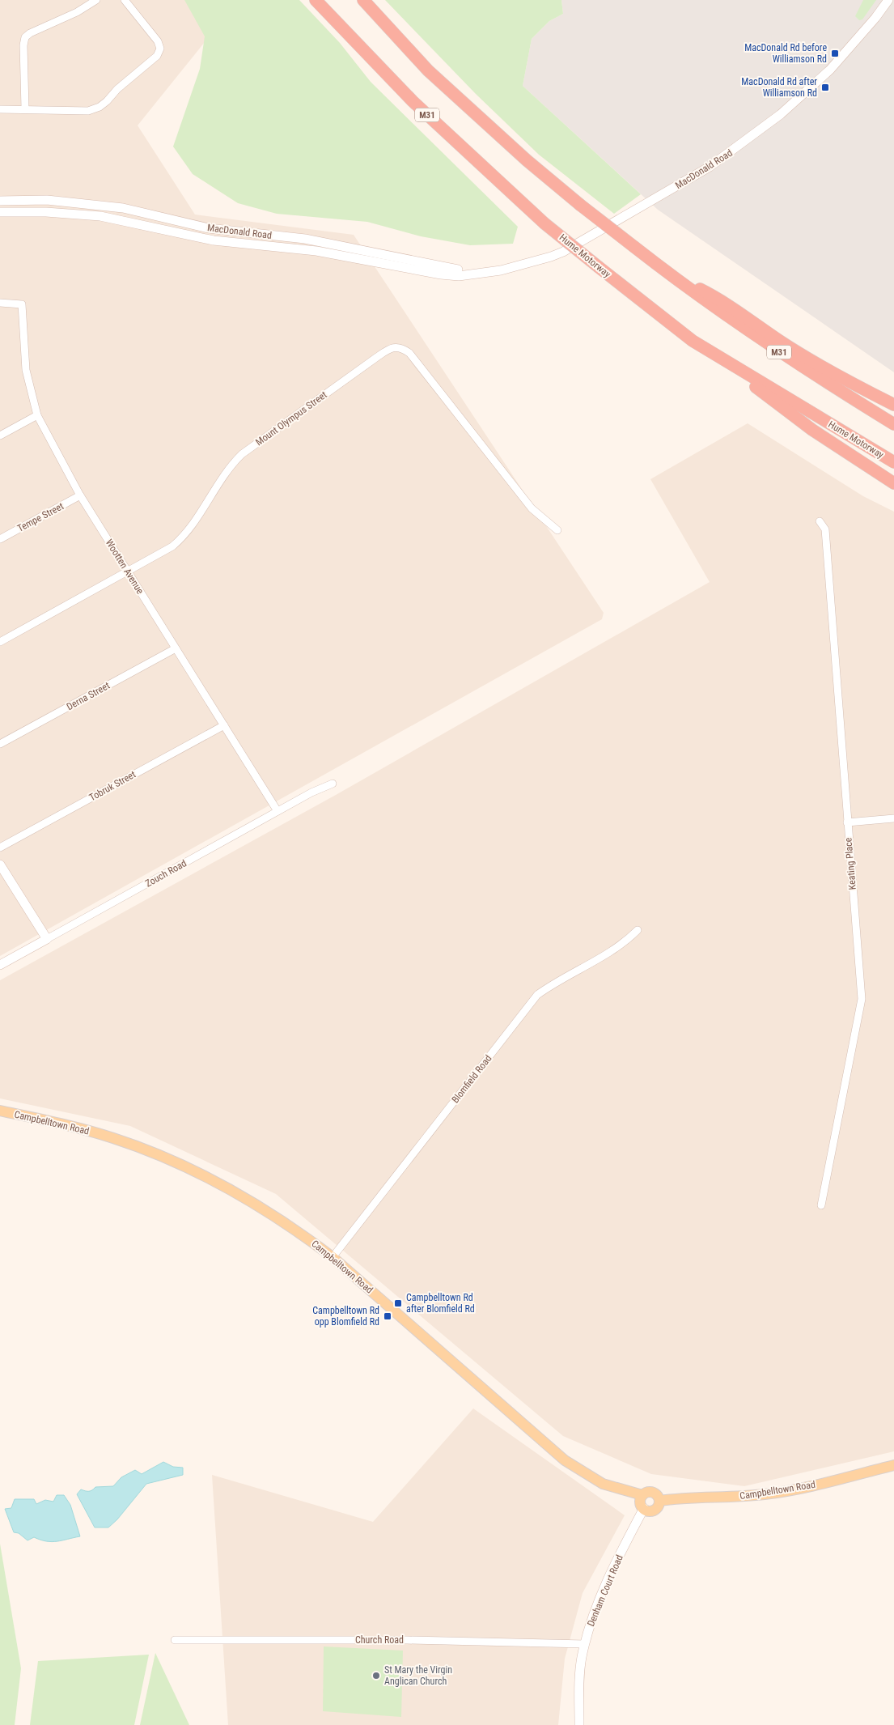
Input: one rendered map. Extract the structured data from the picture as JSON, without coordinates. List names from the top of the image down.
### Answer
{
  "streets": {
    "highway": ["M31", "Hume Motorway"],
    "main road": ["Campbelltown Road"],
    "street": [
      "MacDonald Road",
      "Mount Olympus Street",
      "Tempe Street",
      "Wootten Avenue",
      "Derna Street",
      "Tobruk Street",
      "Keating Place",
      "Zouch Road",
      "Blomfield Road",
      "Denham Court Road",
      "Church Road"
    ]
  },
  "crossings": [
    ["Mount Olympus Street", "Wootten Avenue"],
    ["Tempe Street", "Wootten Avenue"],
    ["Wootten Avenue", "Derna Street"],
    ["Wootten Avenue", "Tobruk Street"],
    ["Wootten Avenue", "Zouch Road"],
    ["Blomfield Road", "Campbelltown Road"],
    ["Campbelltown Road", "Denham Court Road"],
    ["Denham Court Road", "Church Road"]
  ],
  "places": {
    "transit": [
      "MacDonald Rd before Williamson Rd",
      "MacDonald Rd after Williamson Rd",
      "Campbelltown Rd after Blomfield Rd",
      "Campbelltown Rd opp Blomfield Rd"
    ],
    "other": ["St Mary the Virgin Anglican Church"]
  }
}
